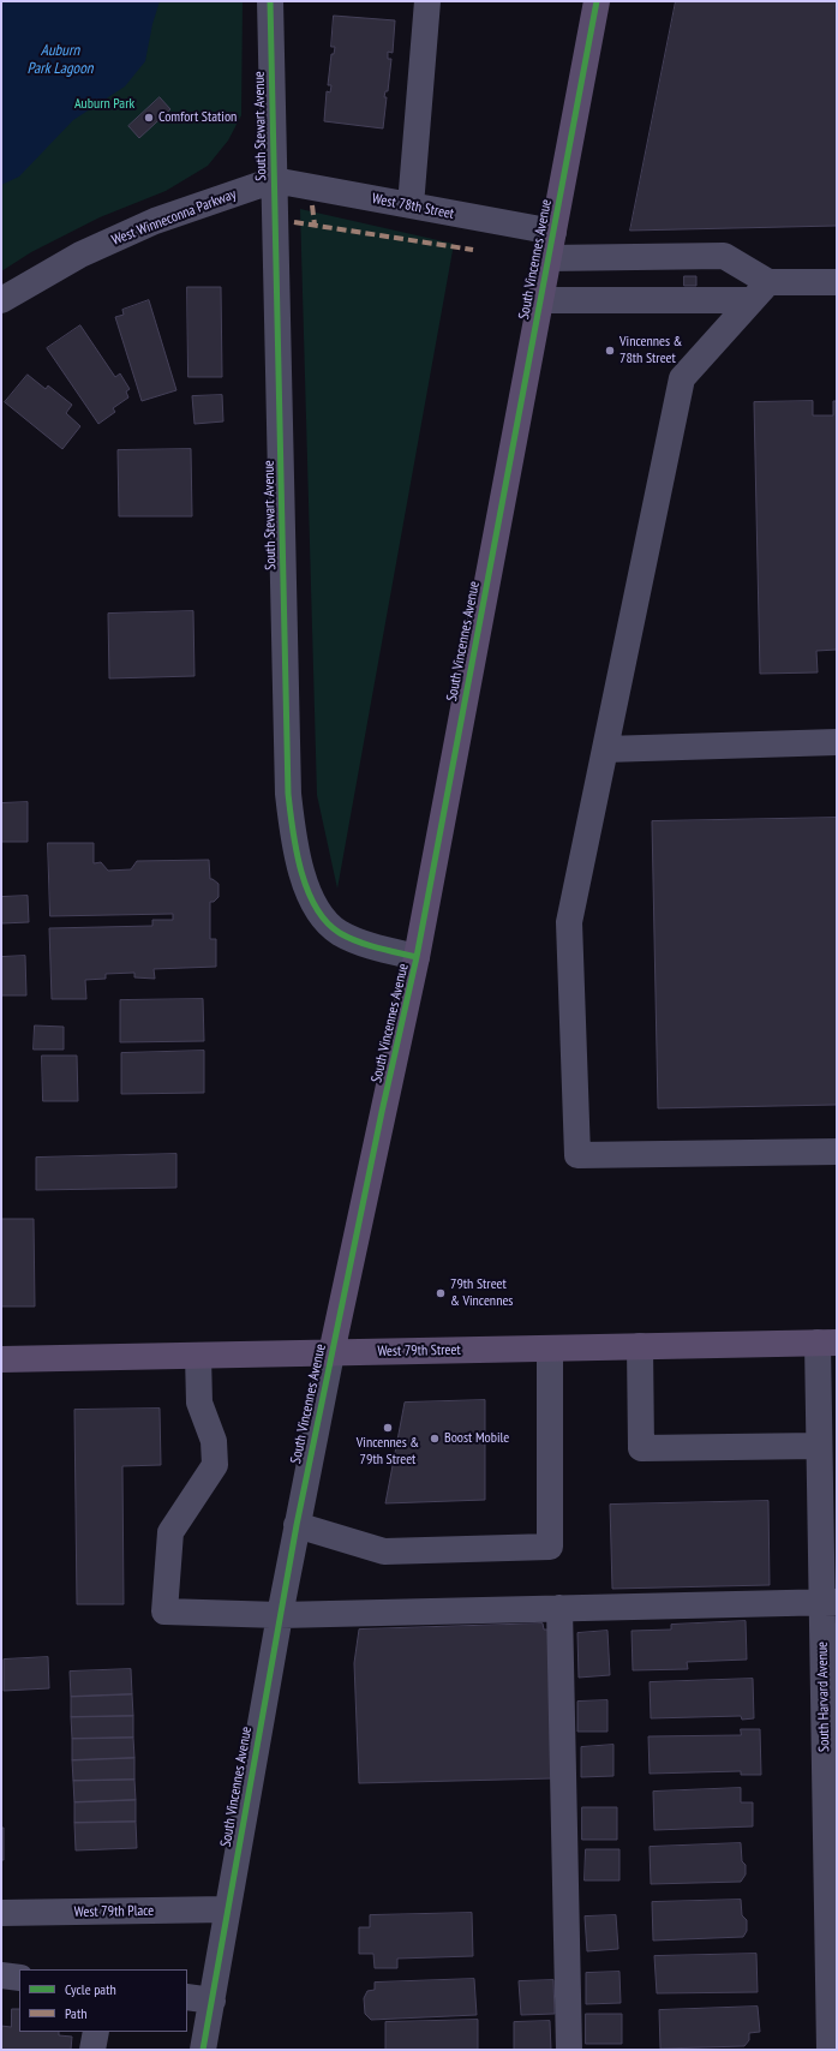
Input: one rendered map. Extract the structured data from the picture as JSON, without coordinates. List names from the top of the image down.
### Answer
{
  "streets": {
    "main road": ["South Vincennes Avenue", "West 79th Street"],
    "street": [
      "South Stewart Avenue",
      "West 78th Street",
      "West Winneconna Parkway",
      "South Harvard Avenue",
      "West 79th Place"
    ]
  },
  "crossings": [
    ["South Stewart Avenue", "West 78th Street"],
    ["South Stewart Avenue", "West Winneconna Parkway"],
    ["South Stewart Avenue", "South Vincennes Avenue"],
    ["West 78th Street", "West Winneconna Parkway"],
    ["West 78th Street", "South Vincennes Avenue"],
    ["South Vincennes Avenue", "West 79th Street"],
    ["South Vincennes Avenue", "West 79th Place"],
    ["West 79th Street", "South Harvard Avenue"]
  ],
  "water": ["Auburn Park Lagoon"],
  "parks": ["Auburn Park"],
  "places": [
    "Comfort Station",
    "Vincennes & 78th Street",
    "79th Street & Vincennes",
    "Vincennes & 79th Street",
    "Boost Mobile"
  ],
  "legend": ["Cycle path", "Path"]
}
